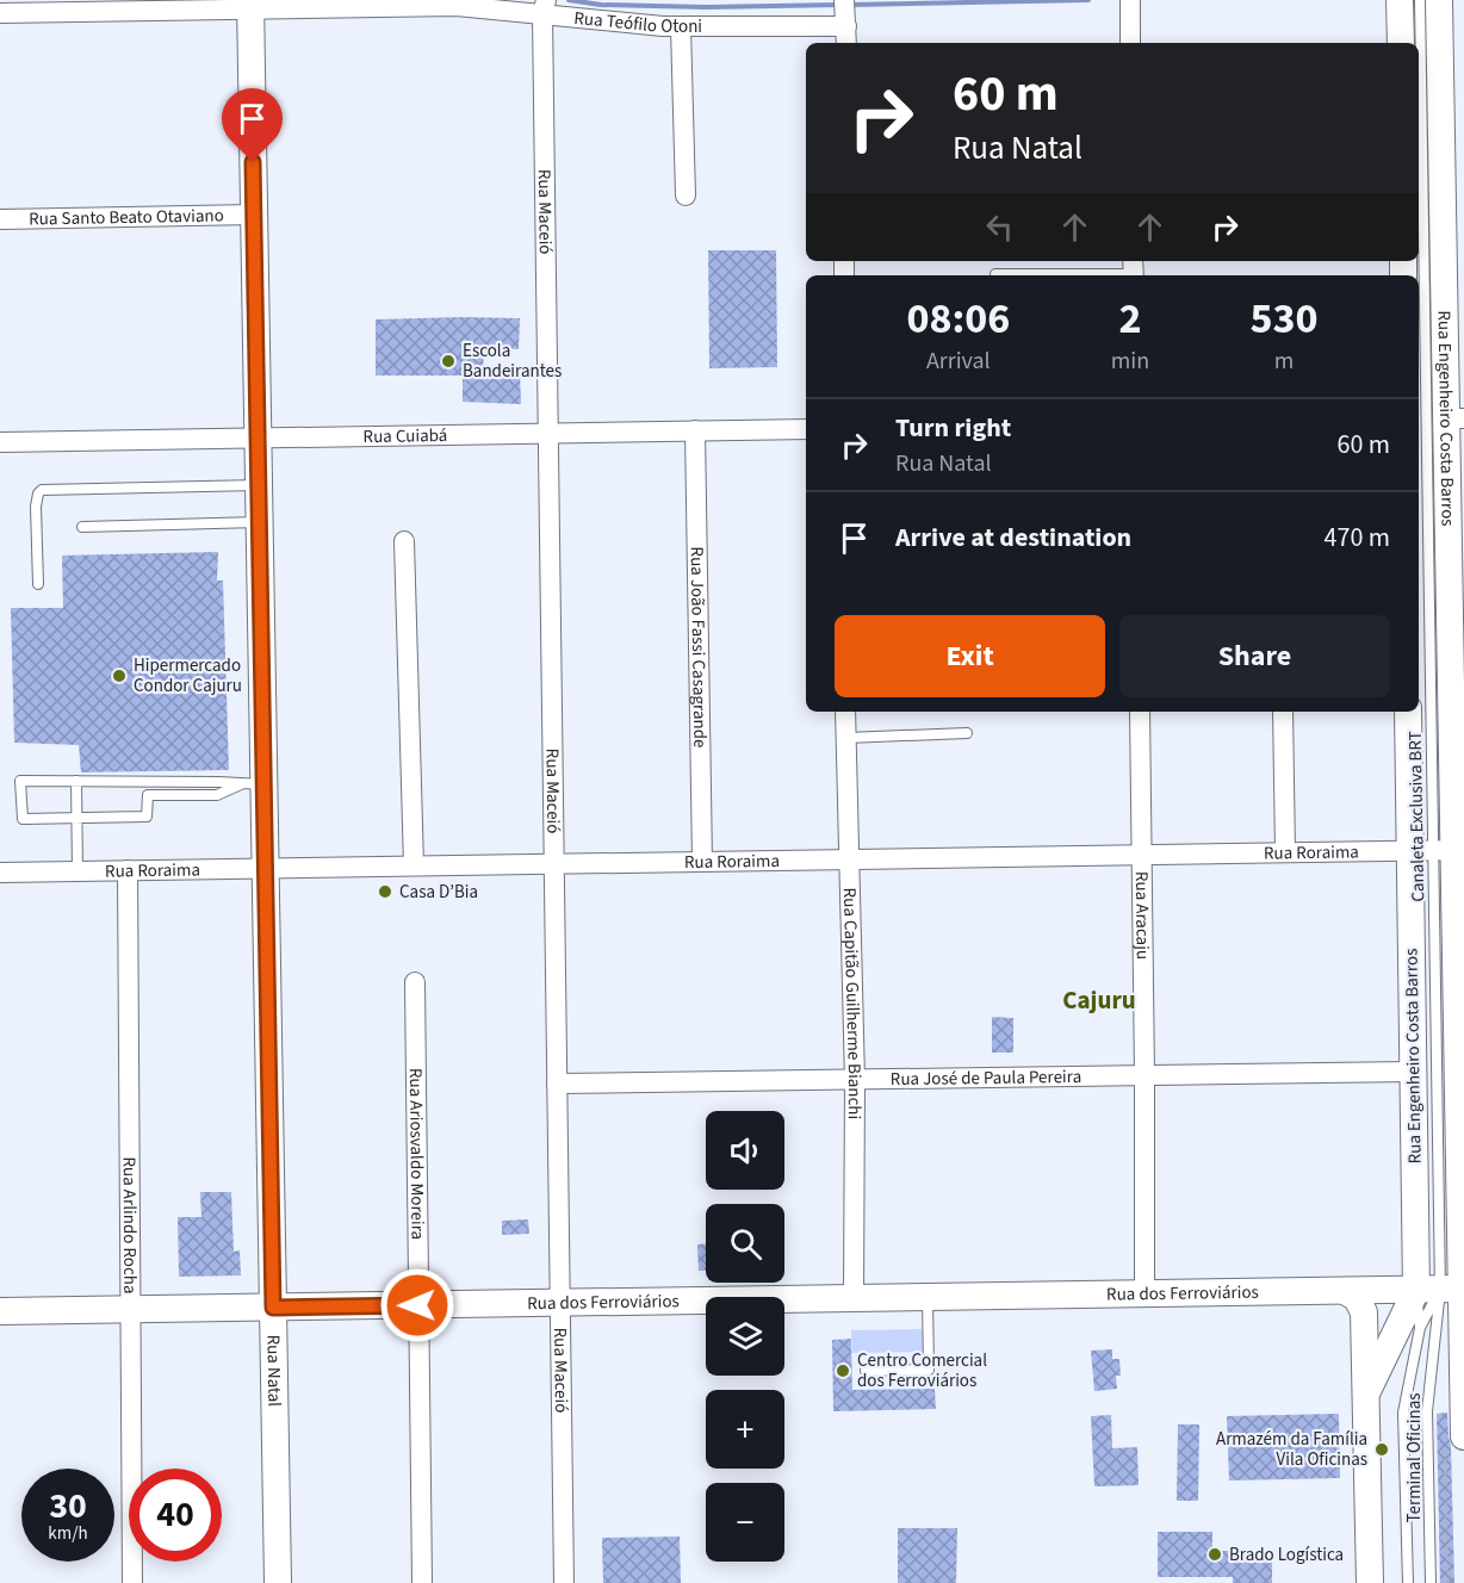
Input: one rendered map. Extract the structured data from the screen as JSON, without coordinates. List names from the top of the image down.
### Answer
{
  "streets": {
    "street": [
      "Rua Teófilo Otoni",
      "Rua Maceió",
      "Rua Santo Beato Otaviano",
      "Rua Engenheiro Costa Barros",
      "Rua Cuiabá",
      "Rua João Fassi Casagrande",
      "Rua Roraima",
      "Rua Aracaju",
      "Rua Capitão Guilherme Bianchi",
      "Rua José de Paula Pereira",
      "Rua Ariosvaldo Moreira",
      "Rua Arlindo Rocha",
      "Rua dos Ferroviários",
      "Rua Natal"
    ],
    "lane": ["Canaleta Exclusiva BRT", "Terminal Oficinas"]
  },
  "crossings": [
    ["Rua Teófilo Otoni", "Rua Maceió"],
    ["Rua Teófilo Otoni", "Rua Natal"],
    ["Rua Maceió", "Rua Cuiabá"],
    ["Rua Maceió", "Rua Roraima"],
    ["Rua Maceió", "Rua José de Paula Pereira"],
    ["Rua Maceió", "Rua dos Ferroviários"],
    ["Rua Santo Beato Otaviano", "Rua Natal"],
    ["Rua Engenheiro Costa Barros", "Canaleta Exclusiva BRT"],
    ["Rua Engenheiro Costa Barros", "Rua Roraima"],
    ["Rua Engenheiro Costa Barros", "Rua José de Paula Pereira"],
    ["Rua Engenheiro Costa Barros", "Rua dos Ferroviários"],
    ["Rua Engenheiro Costa Barros", "Terminal Oficinas"],
    ["Rua Cuiabá", "Rua João Fassi Casagrande"],
    ["Rua Cuiabá", "Rua Natal"],
    ["Rua João Fassi Casagrande", "Rua Roraima"],
    ["Canaleta Exclusiva BRT", "Rua Roraima"],
    ["Canaleta Exclusiva BRT", "Rua dos Ferroviários"],
    ["Canaleta Exclusiva BRT", "Terminal Oficinas"],
    ["Rua Roraima", "Rua Aracaju"],
    ["Rua Roraima", "Rua Capitão Guilherme Bianchi"],
    ["Rua Roraima", "Rua Arlindo Rocha"],
    ["Rua Roraima", "Rua Natal"],
    ["Rua Aracaju", "Rua José de Paula Pereira"],
    ["Rua Aracaju", "Rua dos Ferroviários"],
    ["Rua Capitão Guilherme Bianchi", "Rua José de Paula Pereira"],
    ["Rua Capitão Guilherme Bianchi", "Rua dos Ferroviários"],
    ["Rua Ariosvaldo Moreira", "Rua dos Ferroviários"],
    ["Rua Arlindo Rocha", "Rua dos Ferroviários"],
    ["Rua dos Ferroviários", "Rua Natal"],
    ["Rua dos Ferroviários", "Terminal Oficinas"]
  ],
  "districts": ["Cajuru"],
  "places": [
    "Escola Bandeirantes",
    "Hipermercado Condor Cajuru",
    "Casa D’Bia",
    "Centro Comercial dos Ferroviários",
    "Armazém da Família Vila Oficinas",
    "Brado Logística"
  ],
  "page": {
    "turn": ["60 m", "Rua Natal"],
    "eta": [
      "08:06",
      "Arrival",
      "2",
      "min",
      "530",
      "m"
    ],
    "list": [
      {
        "name": "Turn right",
        "note": "Rua Natal",
        "value": "60 m"
      },
      {
        "name": "Arrive at destination",
        "value": "470 m"
      }
    ],
    "buttons": ["Exit", "Share"],
    "map_buttons": ["+", "−"],
    "speed": "30 km/h",
    "limit": "40"
  }
}
